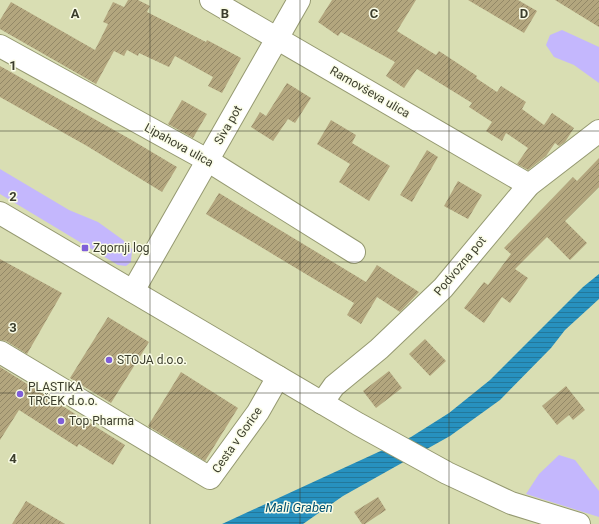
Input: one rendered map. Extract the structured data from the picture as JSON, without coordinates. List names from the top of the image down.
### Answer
{
  "streets": {
    "street": [
      "Ramovševa ulica",
      "Siva pot",
      "Lipahova ulica",
      "Podvozna pot",
      "Cesta v Gorice"
    ]
  },
  "crossings": [
    ["Ramovševa ulica", "Siva pot"],
    ["Ramovševa ulica", "Podvozna pot"],
    ["Siva pot", "Lipahova ulica"]
  ],
  "water": ["Mali Graben"],
  "places": {
    "transit": ["Zgornji log"],
    "other": ["STOJA d.o.o.", "PLASTIKA TRČEK d.o.o.", "Top Pharma"]
  },
  "grid": {
    "columns": [
      "A",
      "B",
      "C",
      "D"
    ],
    "rows": [
      "1",
      "2",
      "3",
      "4"
    ]
  }
}
